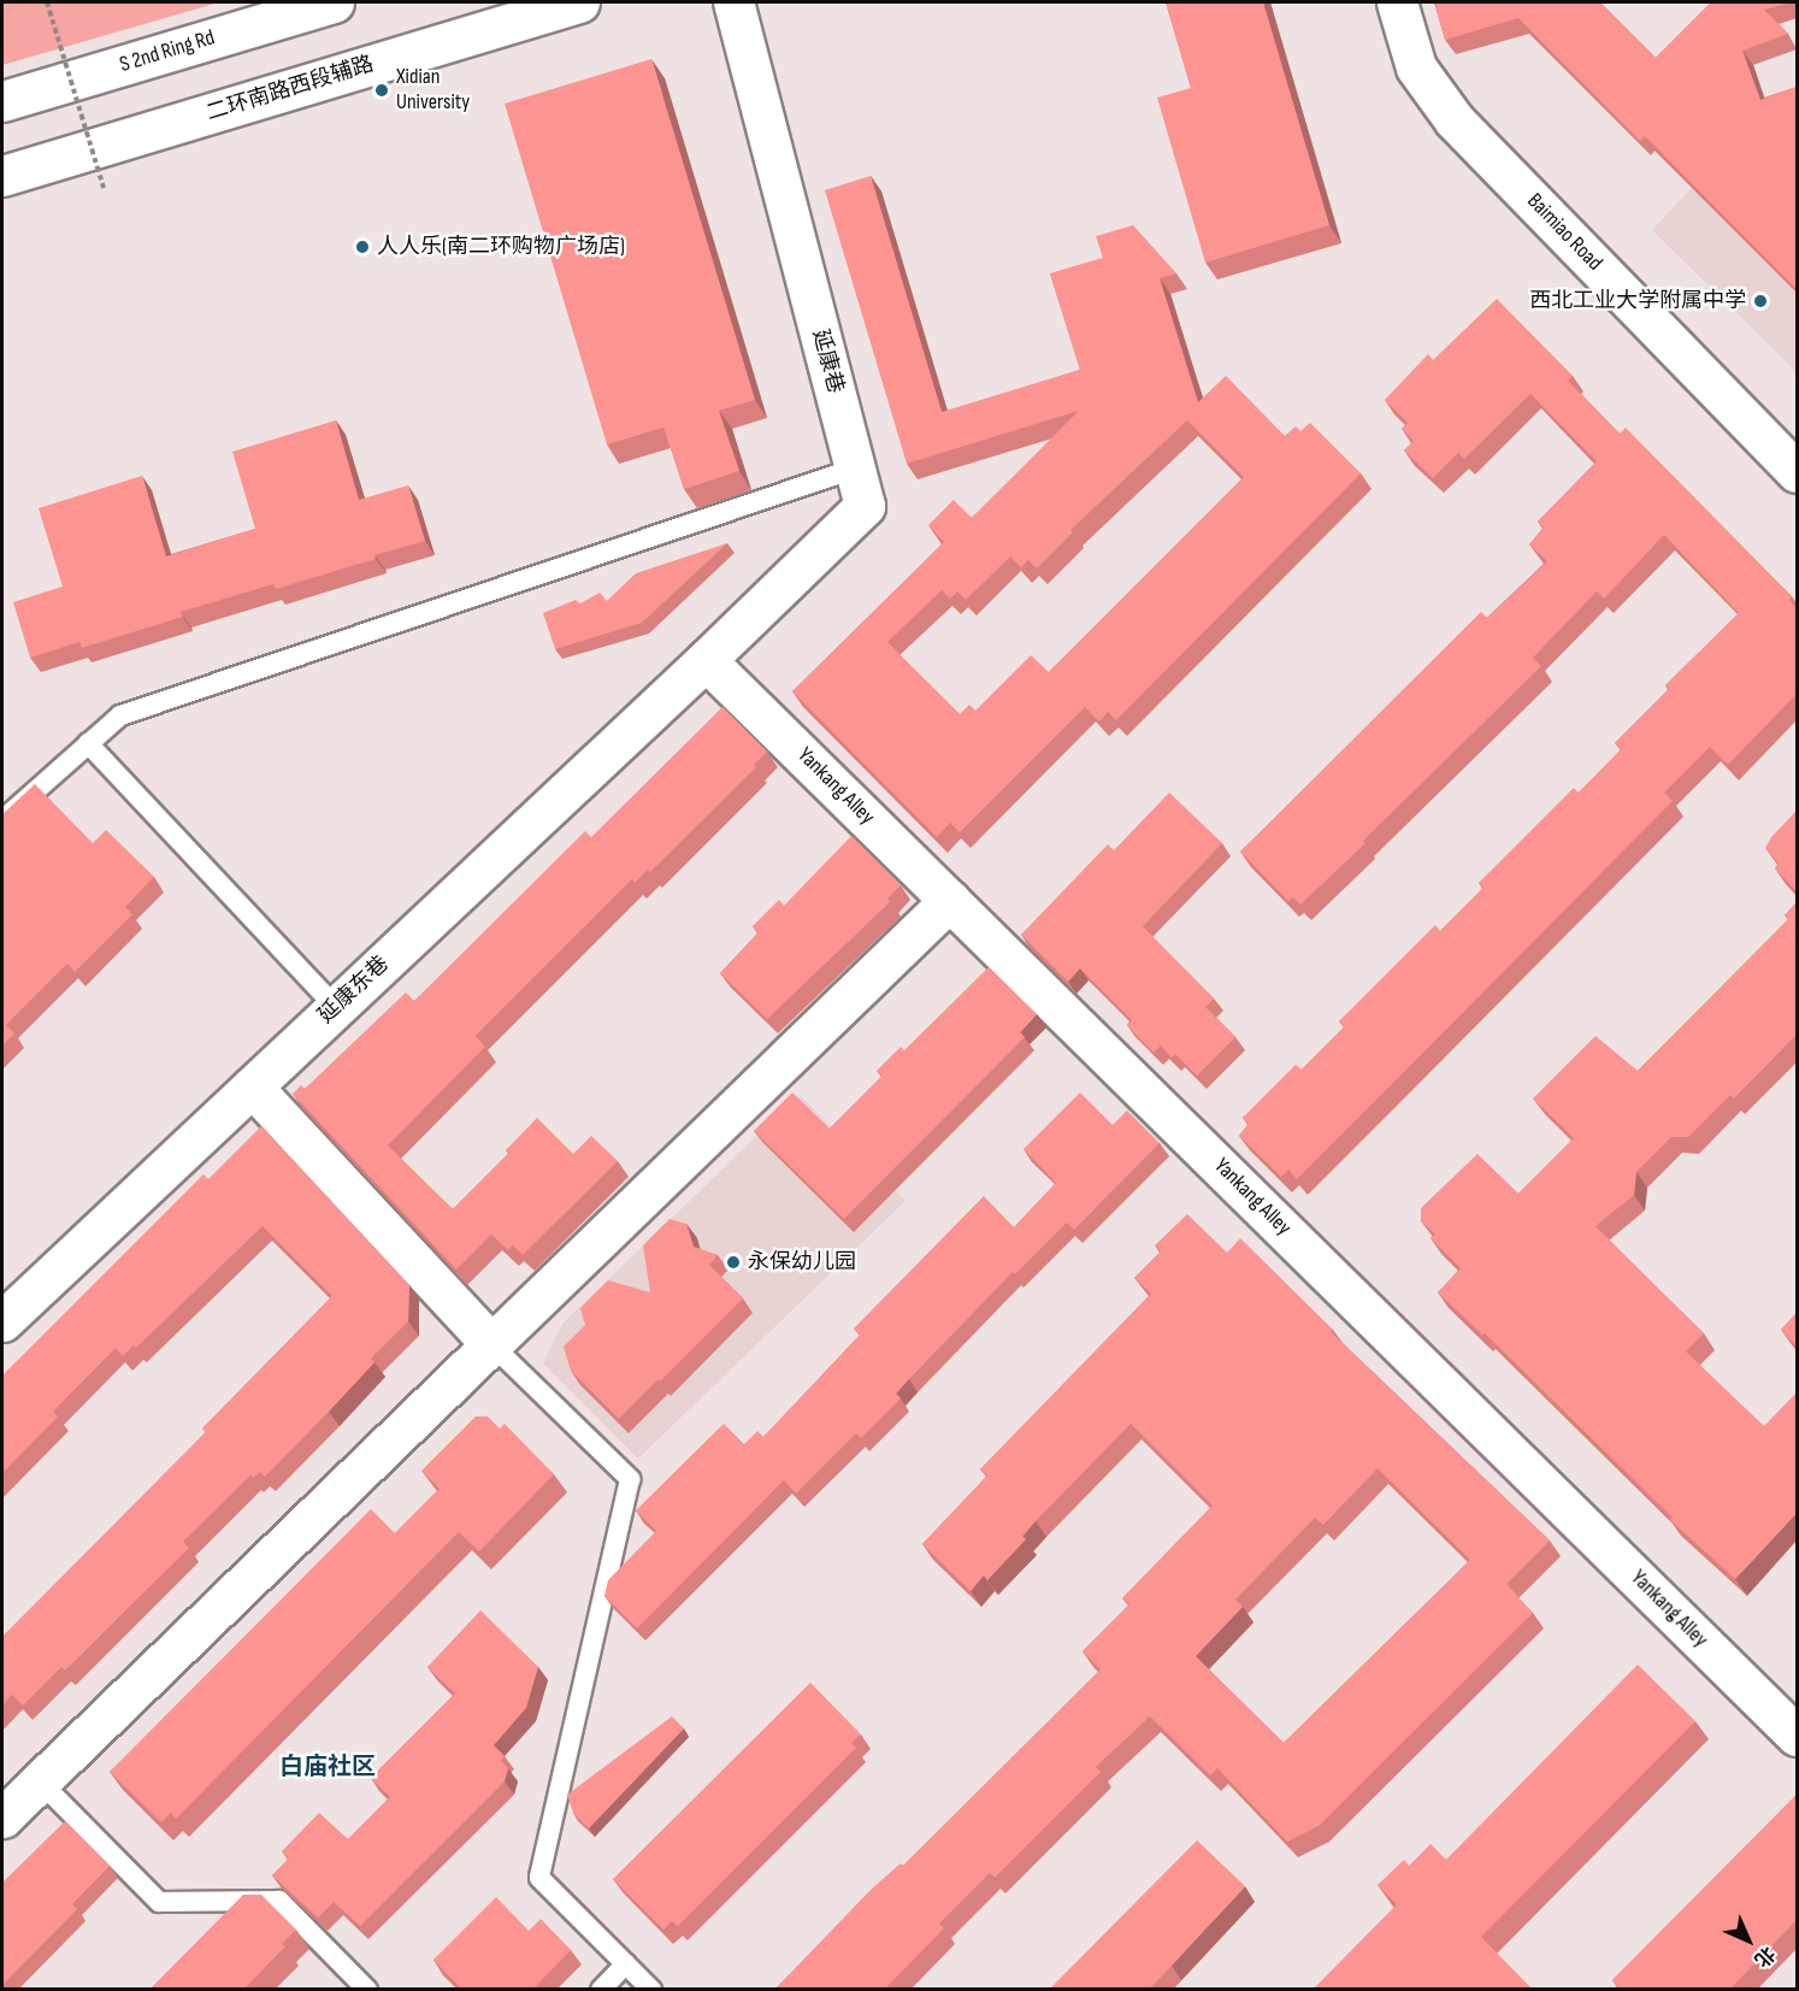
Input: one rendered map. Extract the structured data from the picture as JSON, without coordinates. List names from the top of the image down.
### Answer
{
  "streets": {
    "main road": [
      "S 2nd Ring Rd",
      "二环南路西段辅路",
      "Baimiao Road",
      "延康巷",
      "Yankang Alley",
      "延康东巷"
    ]
  },
  "crossings": [
    ["延康巷", "Yankang Alley"],
    ["延康巷", "延康东巷"],
    ["Yankang Alley", "延康东巷"]
  ],
  "districts": ["白庙社区"],
  "places": [
    "Xidian University",
    "人人乐(南二环购物广场店)",
    "西北工业大学附属中学",
    "永保幼儿园"
  ],
  "north": "bottom right"
}
